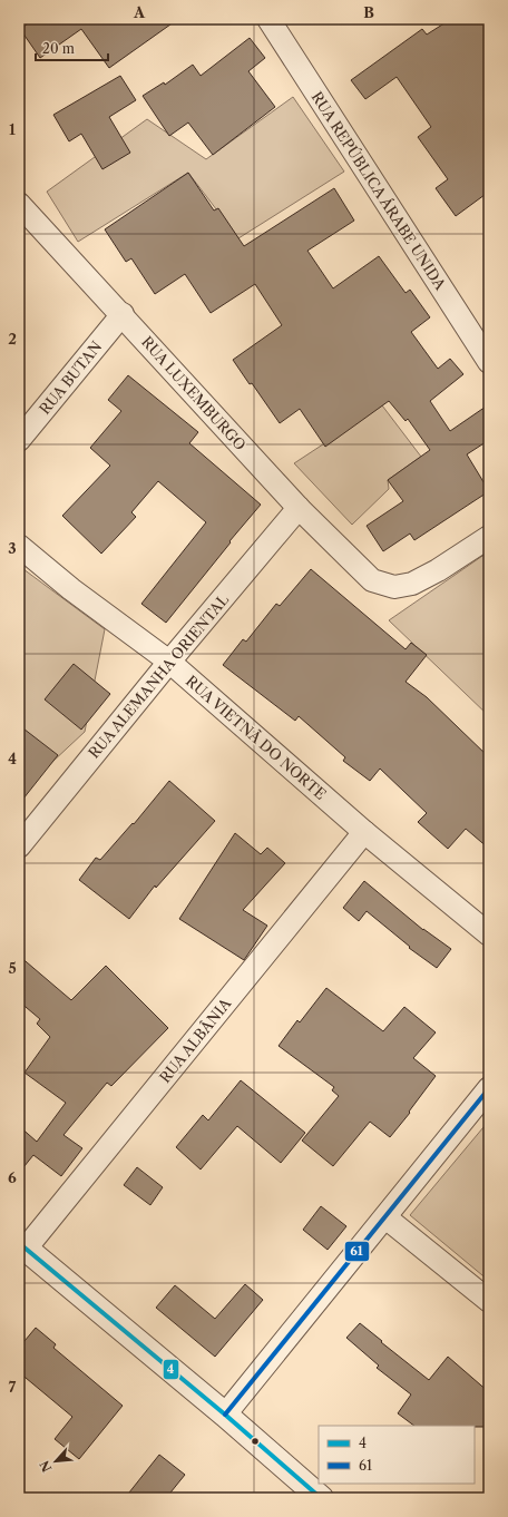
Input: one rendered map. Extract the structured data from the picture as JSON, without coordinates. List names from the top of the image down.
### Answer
{
  "streets": {
    "street": [
      "RUA REPÚBLICA ÁRABE UNIDA",
      "RUA BUTAN",
      "RUA LUXEMBURGO",
      "RUA ALEMANHA ORIENTAL",
      "RUA VIETNÃ DO NORTE",
      "RUA ALBÂNIA"
    ]
  },
  "crossings": [
    ["RUA BUTAN", "RUA LUXEMBURGO"],
    ["RUA LUXEMBURGO", "RUA ALEMANHA ORIENTAL"],
    ["RUA ALEMANHA ORIENTAL", "RUA VIETNÃ DO NORTE"],
    ["RUA VIETNÃ DO NORTE", "RUA ALBÂNIA"]
  ],
  "lines": ["transit line 61", "transit line 4"],
  "legend": ["4", "61"],
  "scale_bar": "20 m",
  "north": "bottom left",
  "grid": {
    "columns": ["A", "B"],
    "rows": [
      "1",
      "2",
      "3",
      "4",
      "5",
      "6",
      "7"
    ]
  }
}
